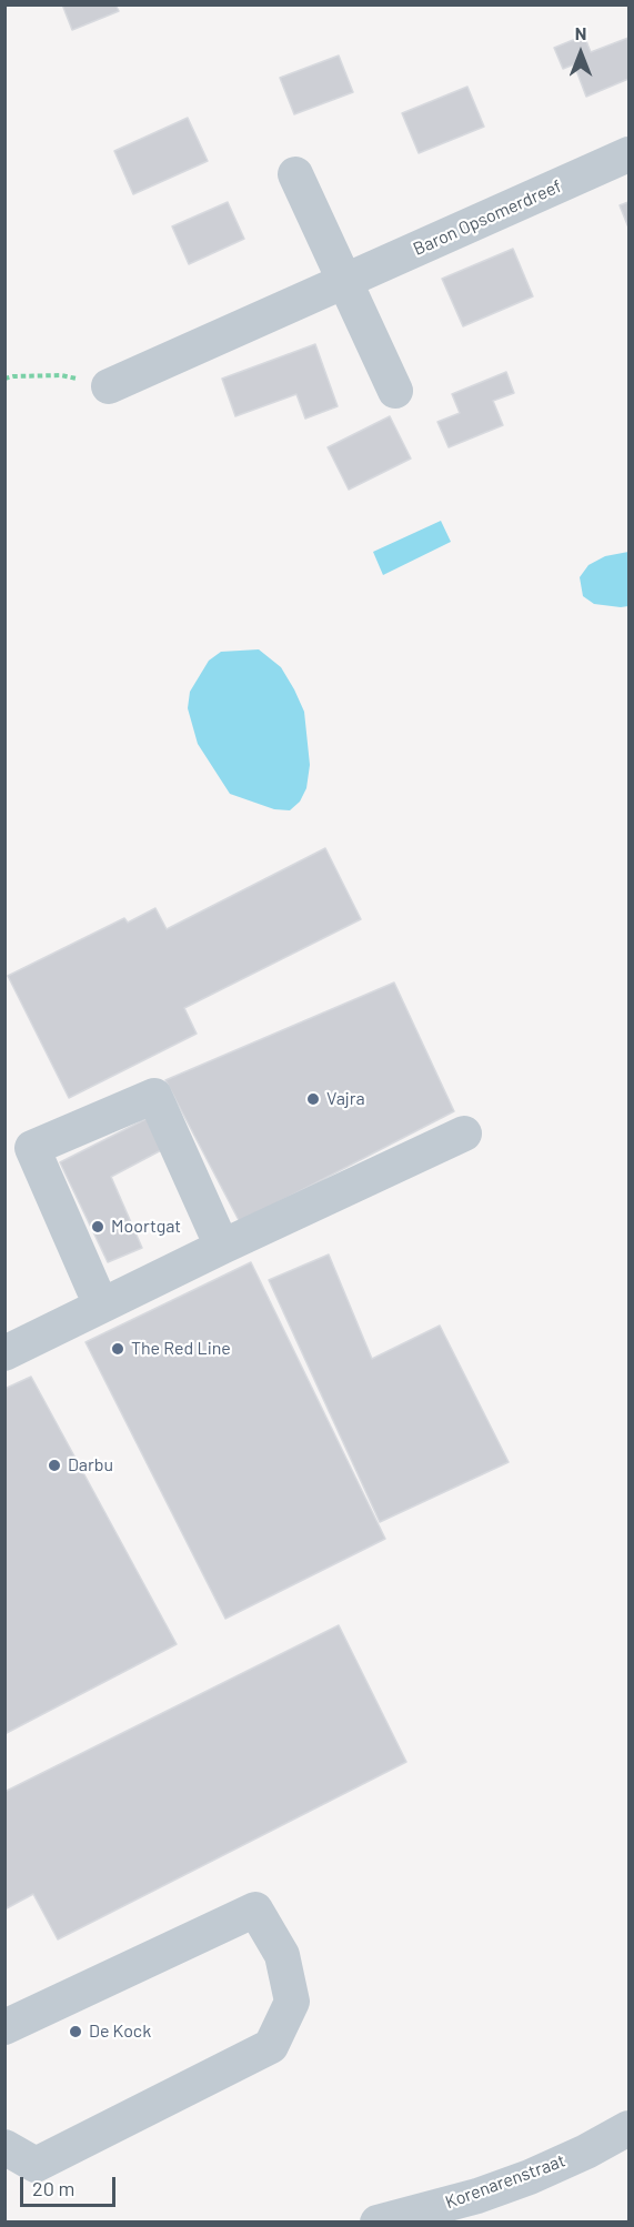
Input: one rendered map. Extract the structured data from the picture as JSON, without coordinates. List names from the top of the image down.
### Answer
{
  "streets": {
    "street": ["Baron Opsomerdreef", "Korenarenstraat"]
  },
  "places": [
    "Vajra",
    "Moortgat",
    "The Red Line",
    "Darbu",
    "De Kock"
  ],
  "scale_bar": "20 m",
  "north": "top"
}
